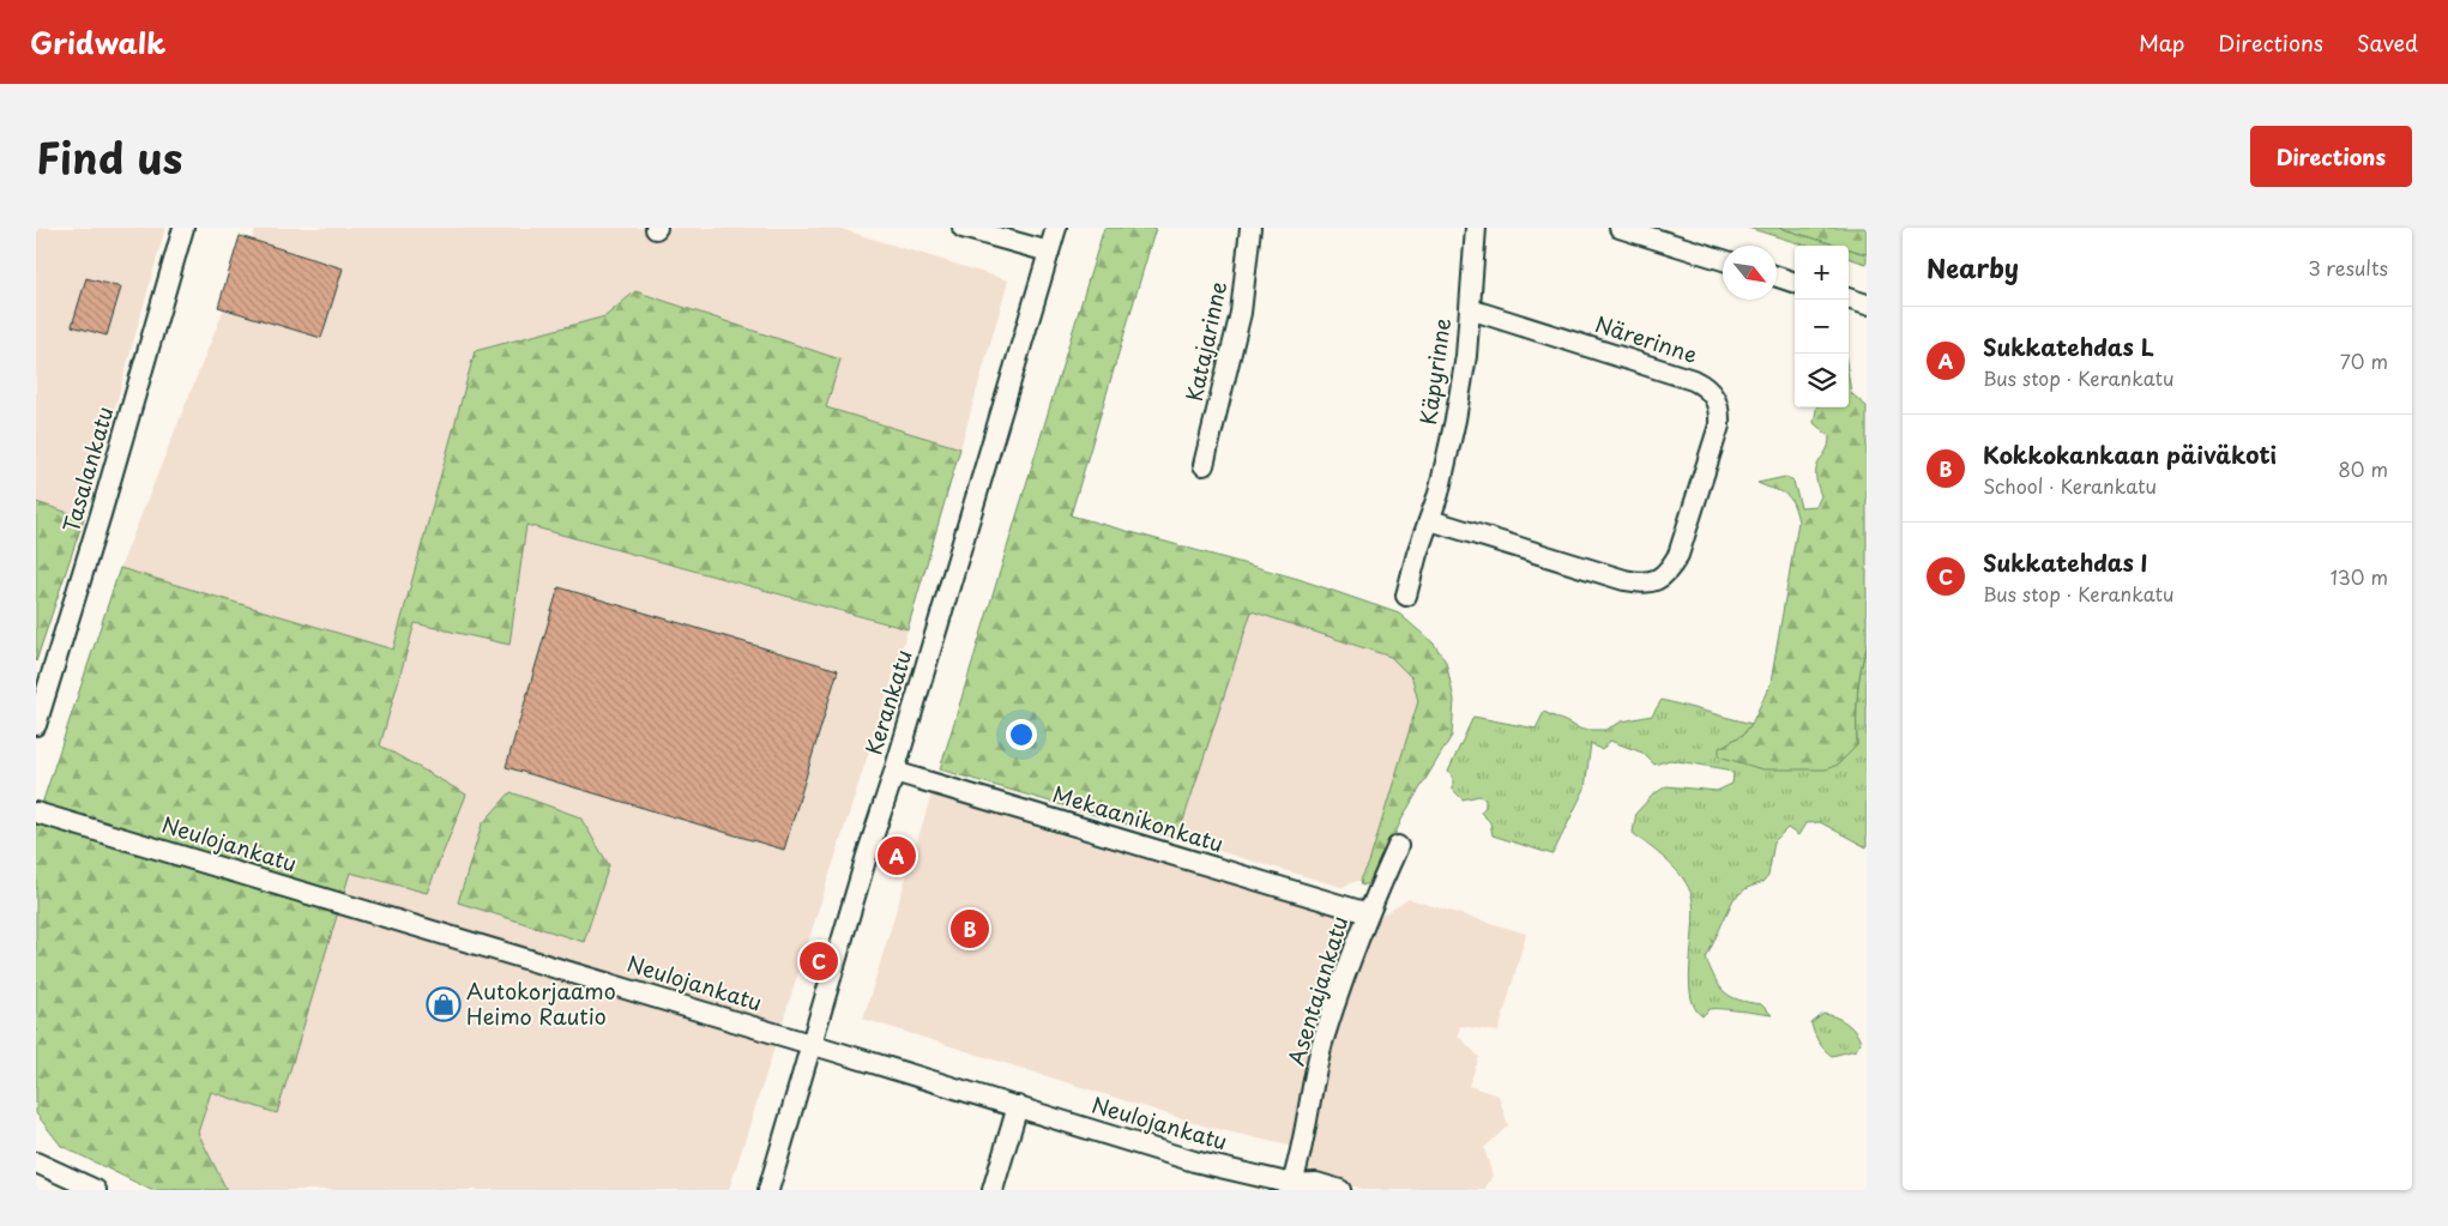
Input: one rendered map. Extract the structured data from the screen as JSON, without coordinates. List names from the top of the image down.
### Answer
{
  "streets": {
    "street": [
      "Närerinne",
      "Katajarinne",
      "Käpyrinne",
      "Tasalankatu",
      "Kerankatu",
      "Mekaanikonkatu",
      "Neulojankatu",
      "Asentajankatu"
    ]
  },
  "crossings": [
    ["Närerinne", "Käpyrinne"],
    ["Kerankatu", "Mekaanikonkatu"],
    ["Kerankatu", "Neulojankatu"],
    ["Mekaanikonkatu", "Asentajankatu"],
    ["Neulojankatu", "Asentajankatu"]
  ],
  "places": {
    "shop": ["Autokorjaamo Heimo Rautio"]
  },
  "north": "bottom right",
  "page": {
    "header": "Gridwalk",
    "nav": ["Map", "Directions", "Saved"],
    "title": "Find us",
    "buttons": "Directions",
    "heading": ["Nearby", "3 results"],
    "map_buttons": ["+", "−"],
    "list": [
      {
        "mark": "A",
        "name": "Sukkatehdas L",
        "note": "Bus stop · Kerankatu",
        "value": "70 m"
      },
      {
        "mark": "B",
        "name": "Kokkokankaan päiväkoti",
        "note": "School · Kerankatu",
        "value": "80 m"
      },
      {
        "mark": "C",
        "name": "Sukkatehdas I",
        "note": "Bus stop · Kerankatu",
        "value": "130 m"
      }
    ],
    "pins": ["A", "B", "C"]
  }
}
